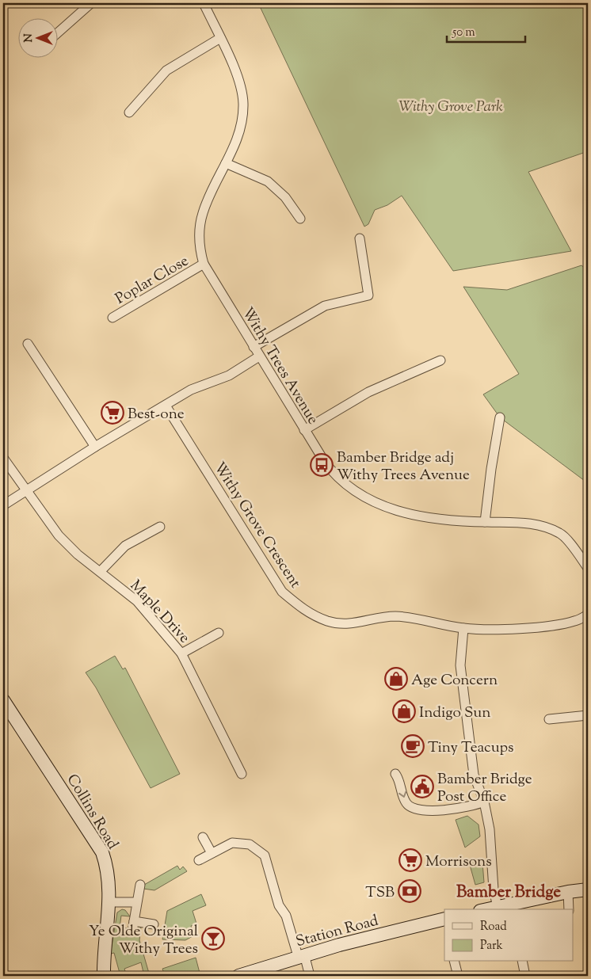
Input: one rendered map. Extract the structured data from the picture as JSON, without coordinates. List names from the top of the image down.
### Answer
{
  "streets": {
    "main road": ["Collins Road", "Station Road"],
    "street": [
      "Poplar Close",
      "Withy Trees Avenue",
      "Withy Grove Crescent",
      "Maple Drive"
    ]
  },
  "crossings": [
    ["Poplar Close", "Withy Trees Avenue"]
  ],
  "districts": ["Bamber Bridge"],
  "parks": ["Withy Grove Park"],
  "places": {
    "supermarket": ["Best-one", "Morrisons"],
    "bus stop": ["Bamber Bridge adj Withy Trees Avenue"],
    "shop": ["Age Concern", "Indigo Sun"],
    "cafe": ["Tiny Teacups"],
    "public building": ["Bamber Bridge Post Office"],
    "bank": ["TSB"],
    "bar": ["Ye Olde Original Withy Trees"]
  },
  "legend": ["Road", "Park"],
  "scale_bar": "50 m",
  "north": "left"
}
